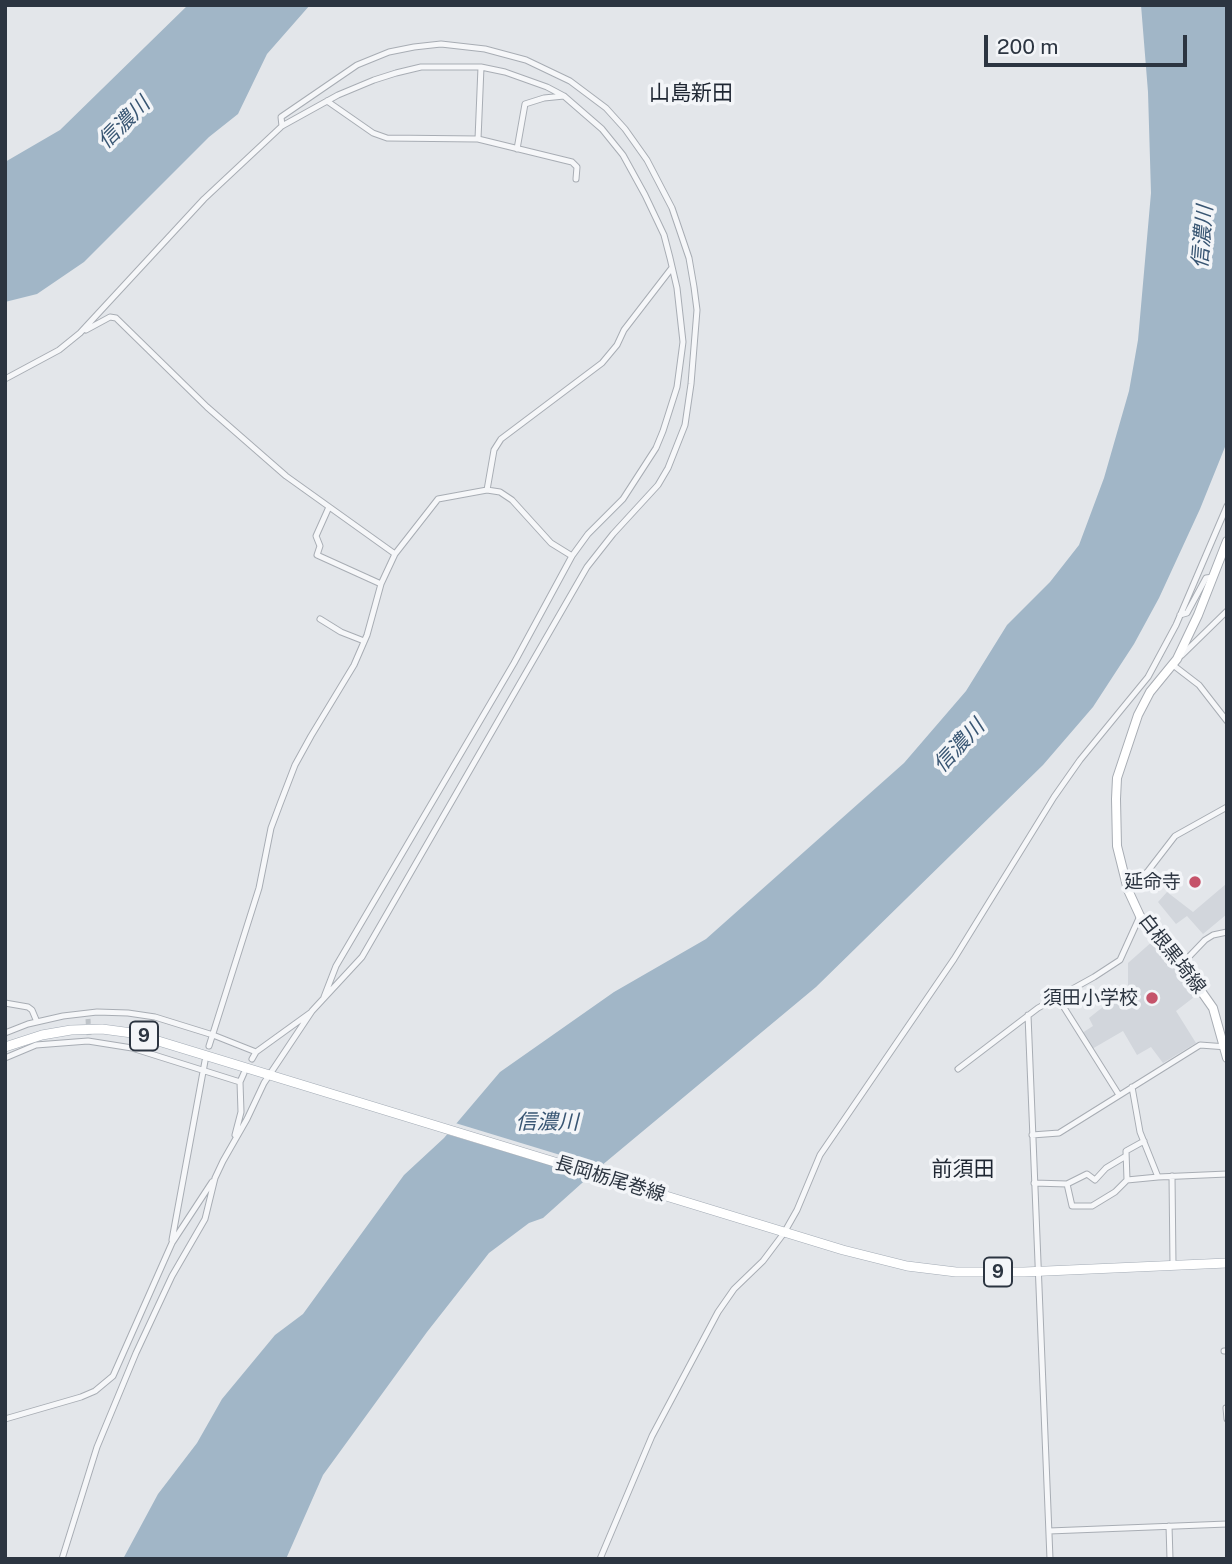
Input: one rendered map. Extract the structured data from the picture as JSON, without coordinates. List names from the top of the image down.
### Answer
{
  "streets": {
    "main road": ["白根黒埼線", "9", "長岡栃尾巻線"]
  },
  "districts": ["山島新田", "前須田"],
  "water": ["信濃川"],
  "places": ["延命寺", "須田小学校"],
  "scale_bar": "200 m"
}
